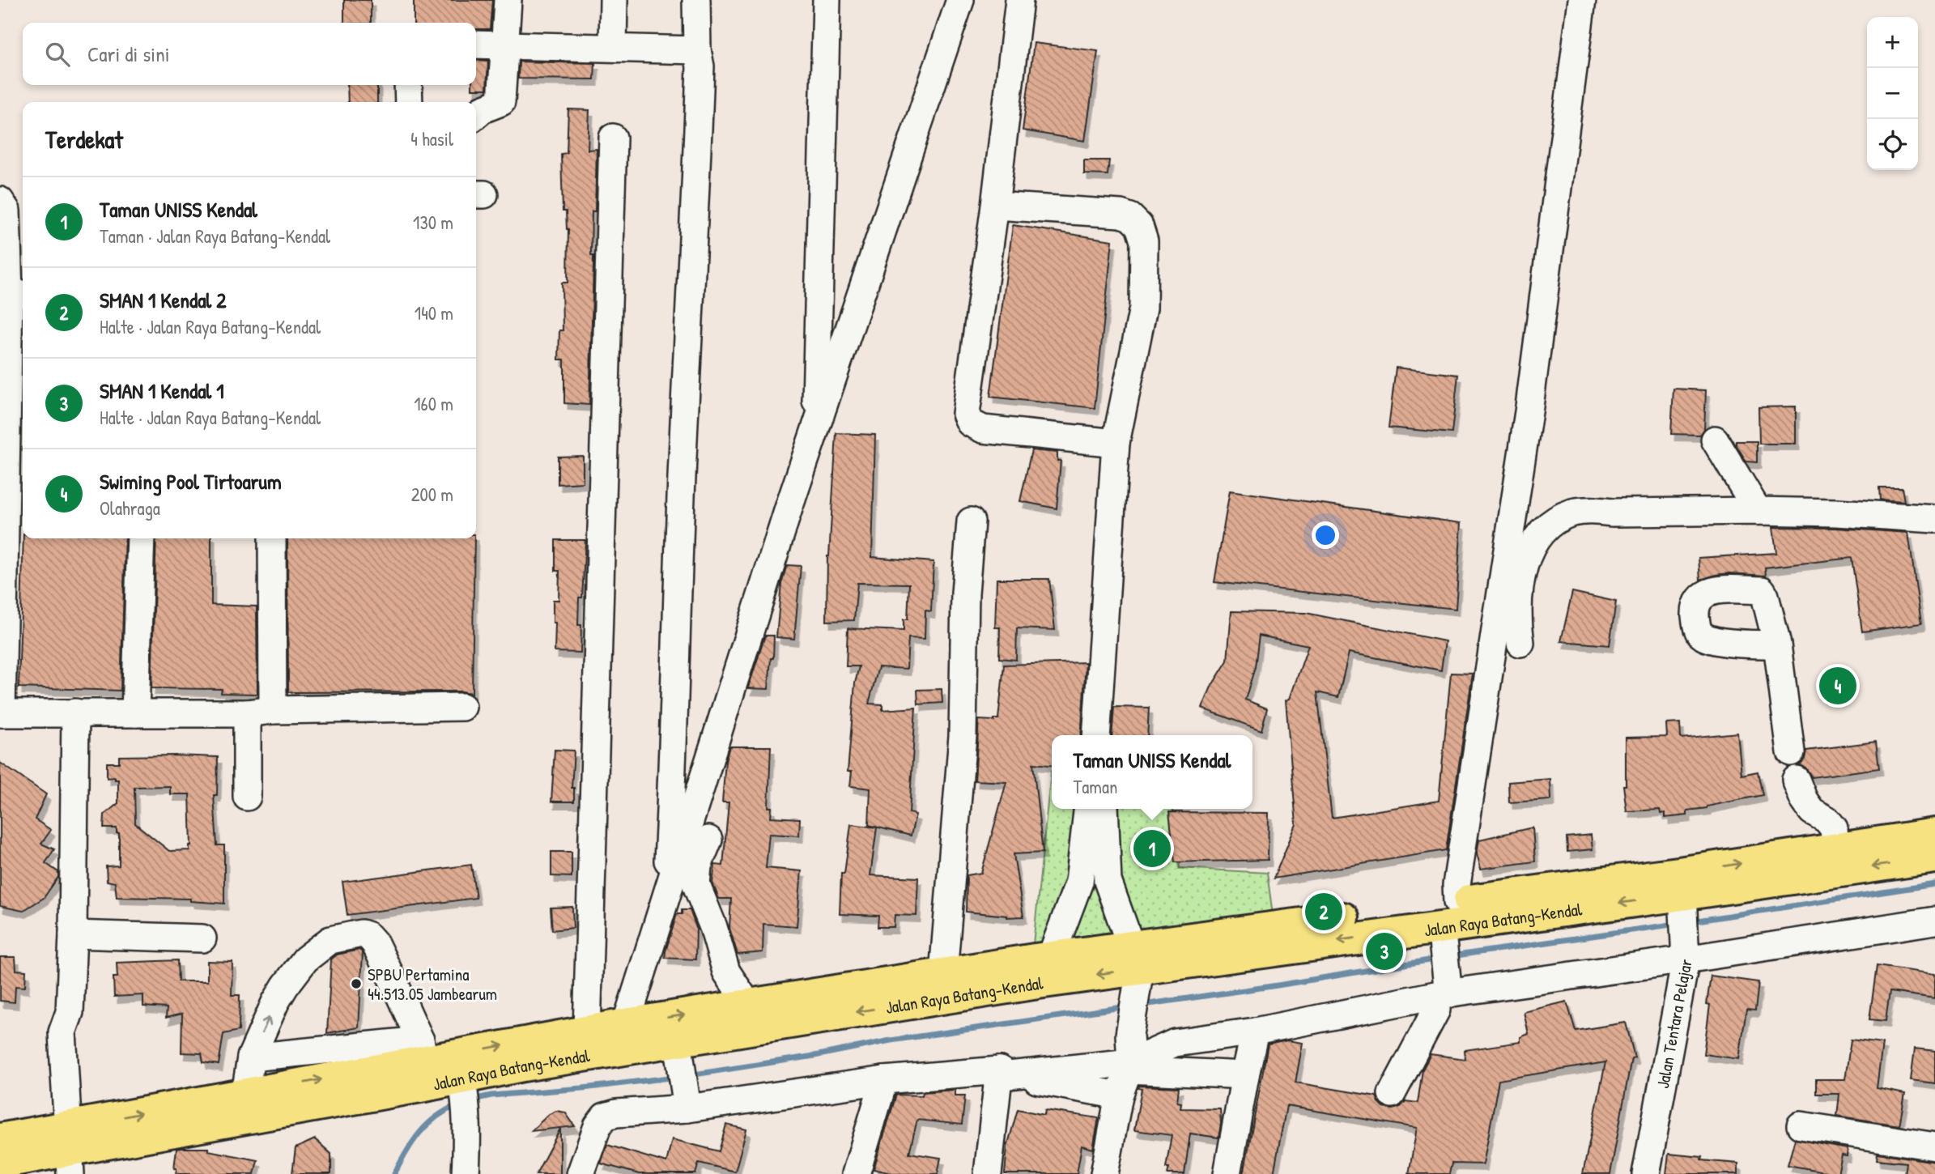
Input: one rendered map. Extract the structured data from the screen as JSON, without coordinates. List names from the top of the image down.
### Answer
{
  "streets": {
    "highway": ["Jalan Raya Batang-Kendal"],
    "street": ["Jalan Tentara Pelajar"]
  },
  "crossings": [
    ["Jalan Raya Batang-Kendal", "Jalan Tentara Pelajar"]
  ],
  "places": ["SPBU Pertamina 44.513.05 Jambearum"],
  "page": {
    "map_buttons": ["+", "−"],
    "search": "Cari di sini",
    "heading": ["Terdekat", "4 hasil"],
    "list": [
      {
        "mark": "1",
        "name": "Taman UNISS Kendal",
        "note": "Taman · Jalan Raya Batang-Kendal",
        "value": "130 m"
      },
      {
        "mark": "2",
        "name": "SMAN 1 Kendal 2",
        "note": "Halte · Jalan Raya Batang-Kendal",
        "value": "140 m"
      },
      {
        "mark": "3",
        "name": "SMAN 1 Kendal 1",
        "note": "Halte · Jalan Raya Batang-Kendal",
        "value": "160 m"
      },
      {
        "mark": "4",
        "name": "Swiming Pool Tirtoarum",
        "note": "Olahraga",
        "value": "200 m"
      }
    ],
    "pins": [
      "4",
      "1",
      "2",
      "3"
    ],
    "popup": ["Taman UNISS Kendal", "Taman"]
  }
}
